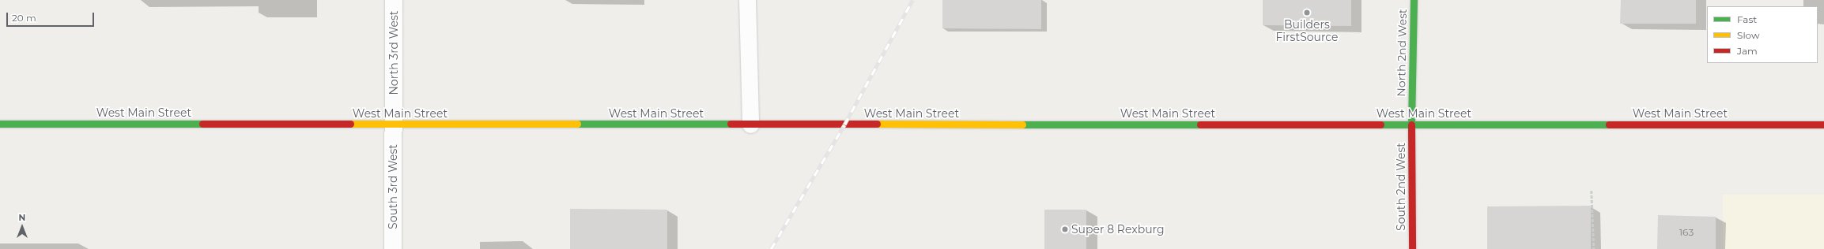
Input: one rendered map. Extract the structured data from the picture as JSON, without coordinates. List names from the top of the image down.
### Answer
{
  "streets": {
    "main road": ["North 2nd West", "West Main Street", "South 2nd West"],
    "street": ["North 3rd West", "South 3rd West"]
  },
  "crossings": [
    ["North 3rd West", "West Main Street"],
    ["North 3rd West", "South 3rd West"],
    ["North 2nd West", "West Main Street"],
    ["North 2nd West", "South 2nd West"],
    ["West Main Street", "South 3rd West"],
    ["West Main Street", "South 2nd West"]
  ],
  "places": ["Builders FirstSource", "Super 8 Rexburg"],
  "house_numbers": ["163"],
  "legend": ["Fast", "Slow", "Jam"],
  "scale_bar": "20 m",
  "north": "top"
}
